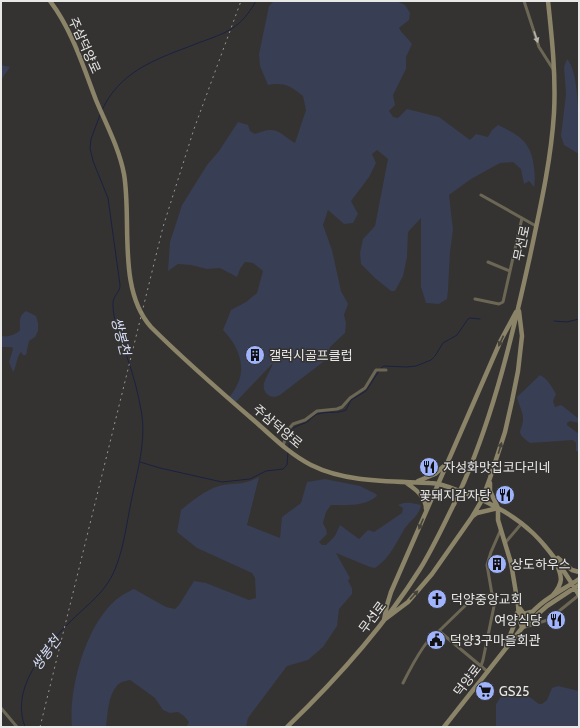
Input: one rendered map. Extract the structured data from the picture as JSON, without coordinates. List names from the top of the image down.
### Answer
{
  "streets": {
    "street": ["주삼덕양로", "무선로", "덕양로"]
  },
  "water": ["쌍봉천"],
  "places": {
    "building": ["갤럭시골프클럽", "상도하우스"],
    "restaurant": ["자성화맛집코다리네", "꽃돼지감자탕", "여양식당"],
    "church": ["덕양중앙교회"],
    "public building": ["덕양3구마을회관"],
    "supermarket": ["GS25"]
  }
}
